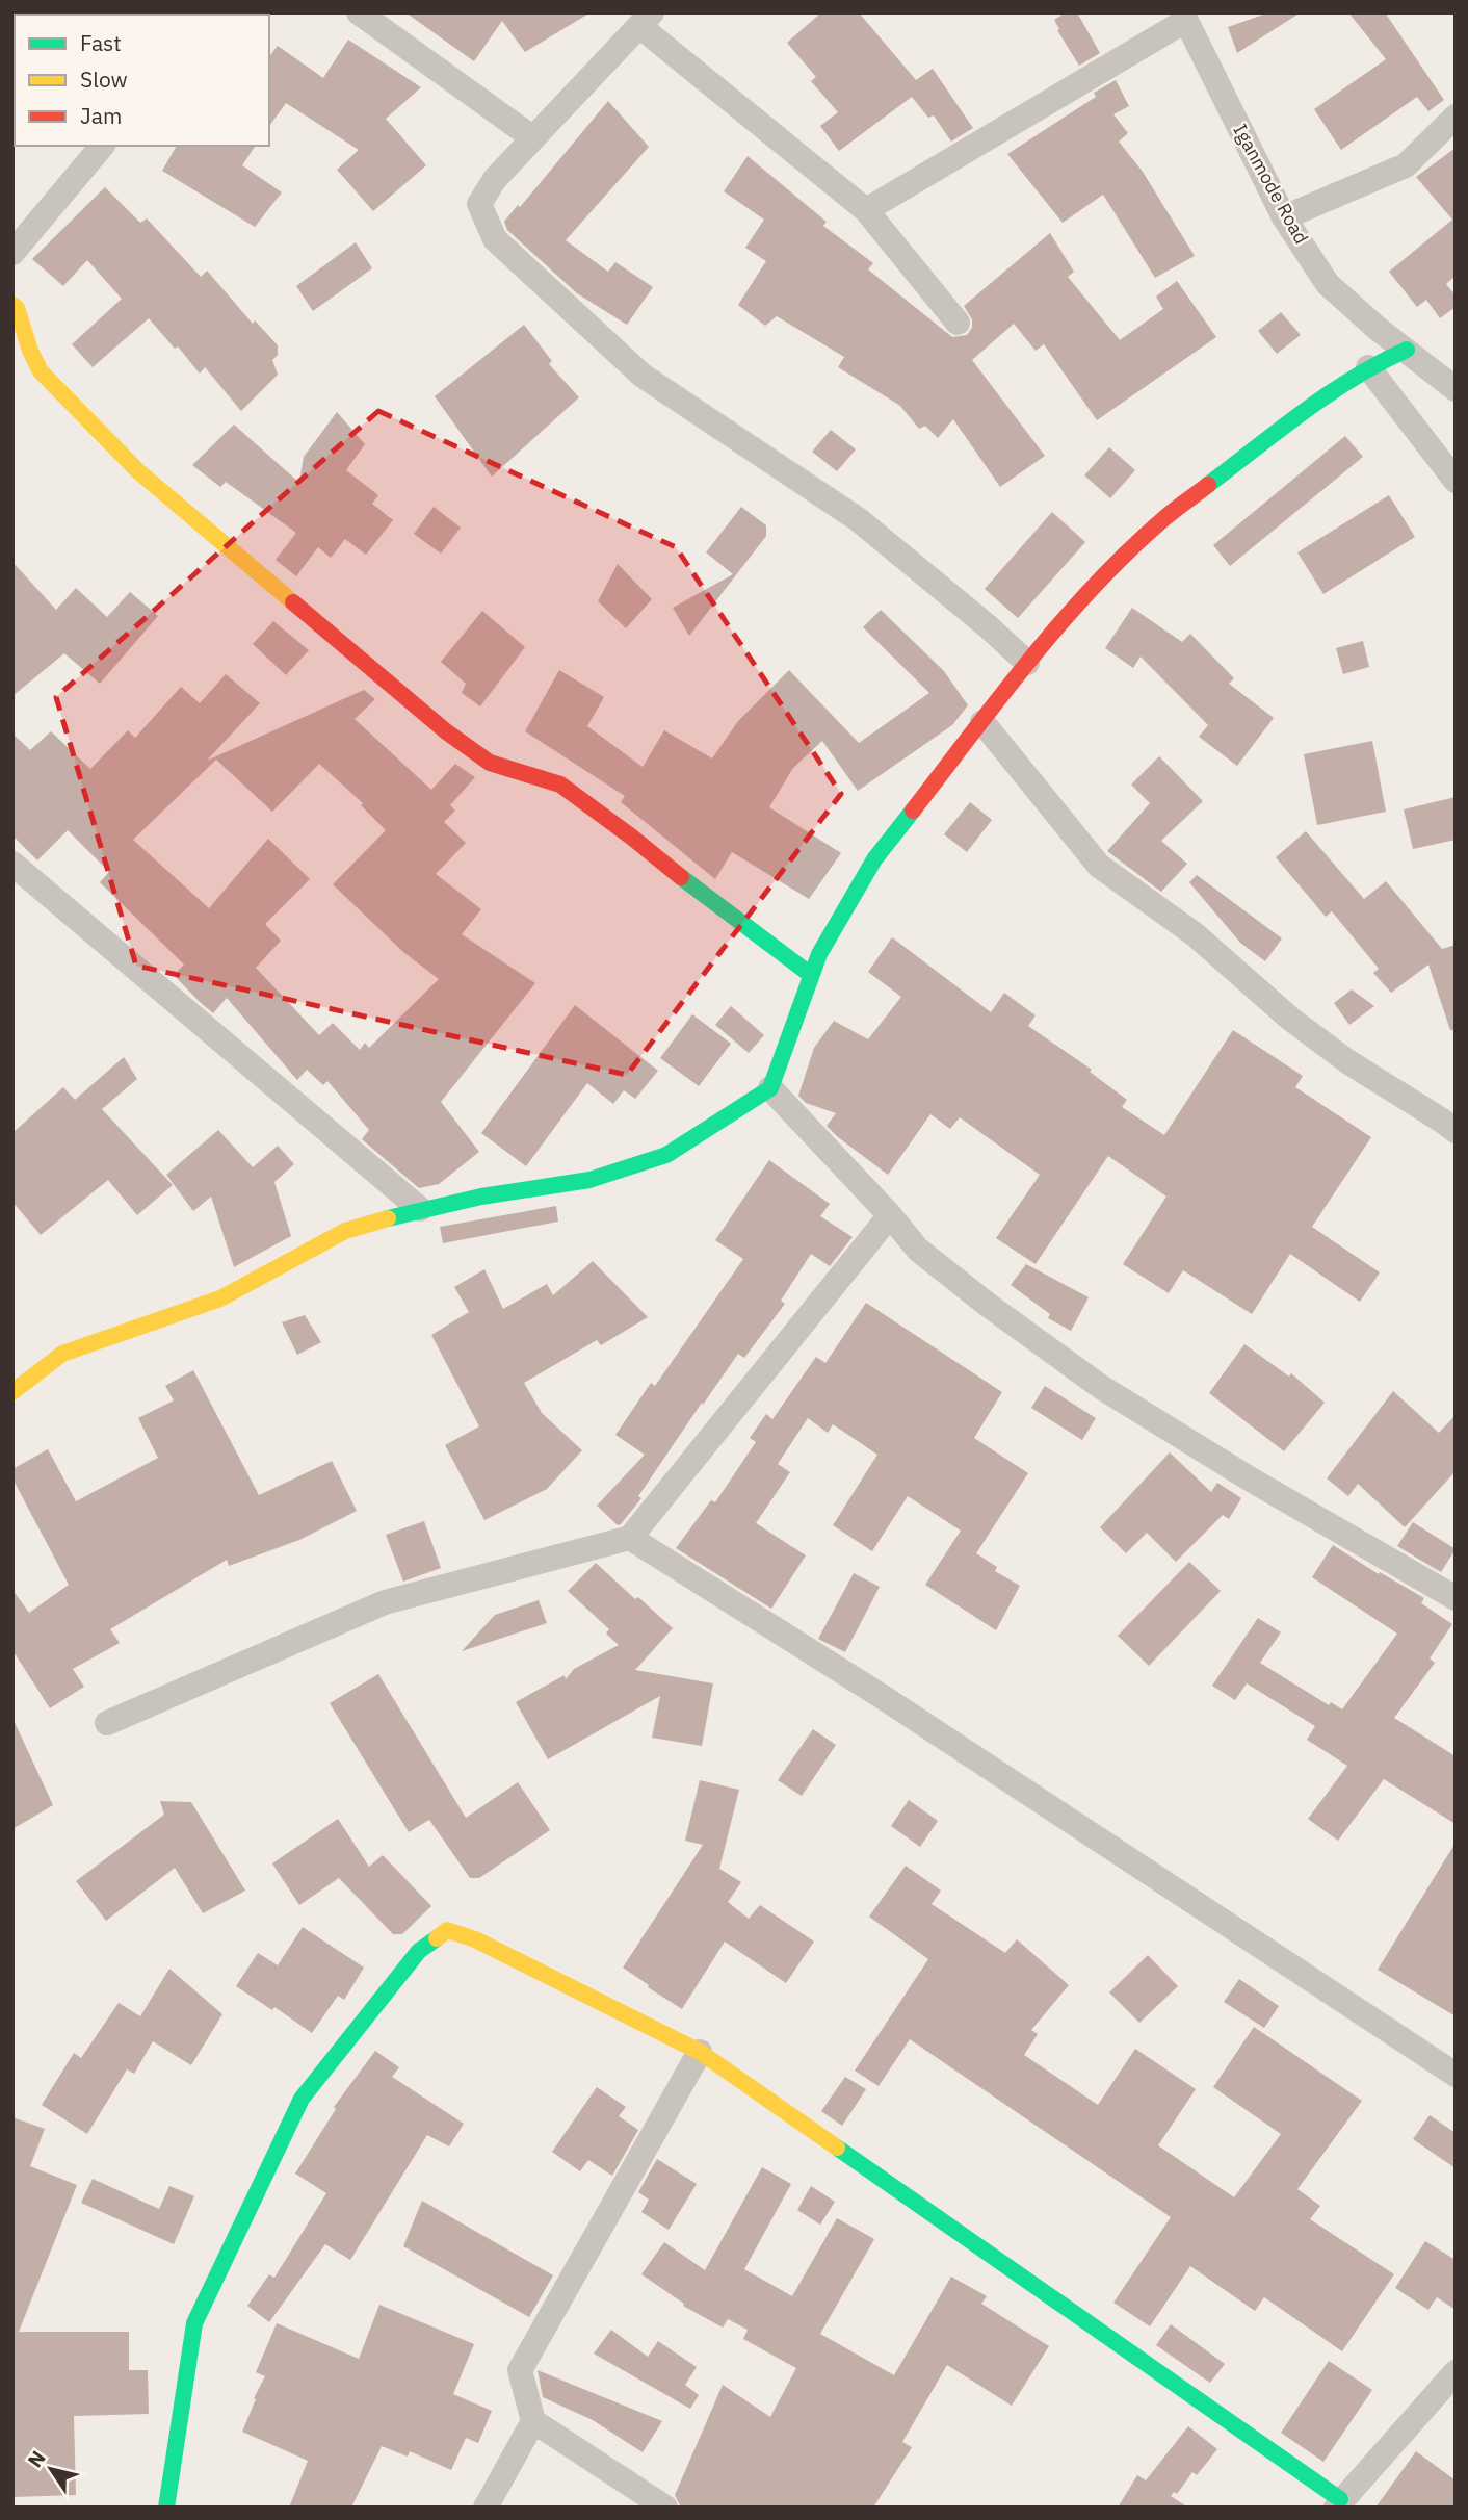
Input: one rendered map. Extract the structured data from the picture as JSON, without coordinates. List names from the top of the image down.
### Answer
{
  "streets": {
    "street": ["Iganmode Road"]
  },
  "legend": ["Fast", "Slow", "Jam"],
  "north": "top left"
}
